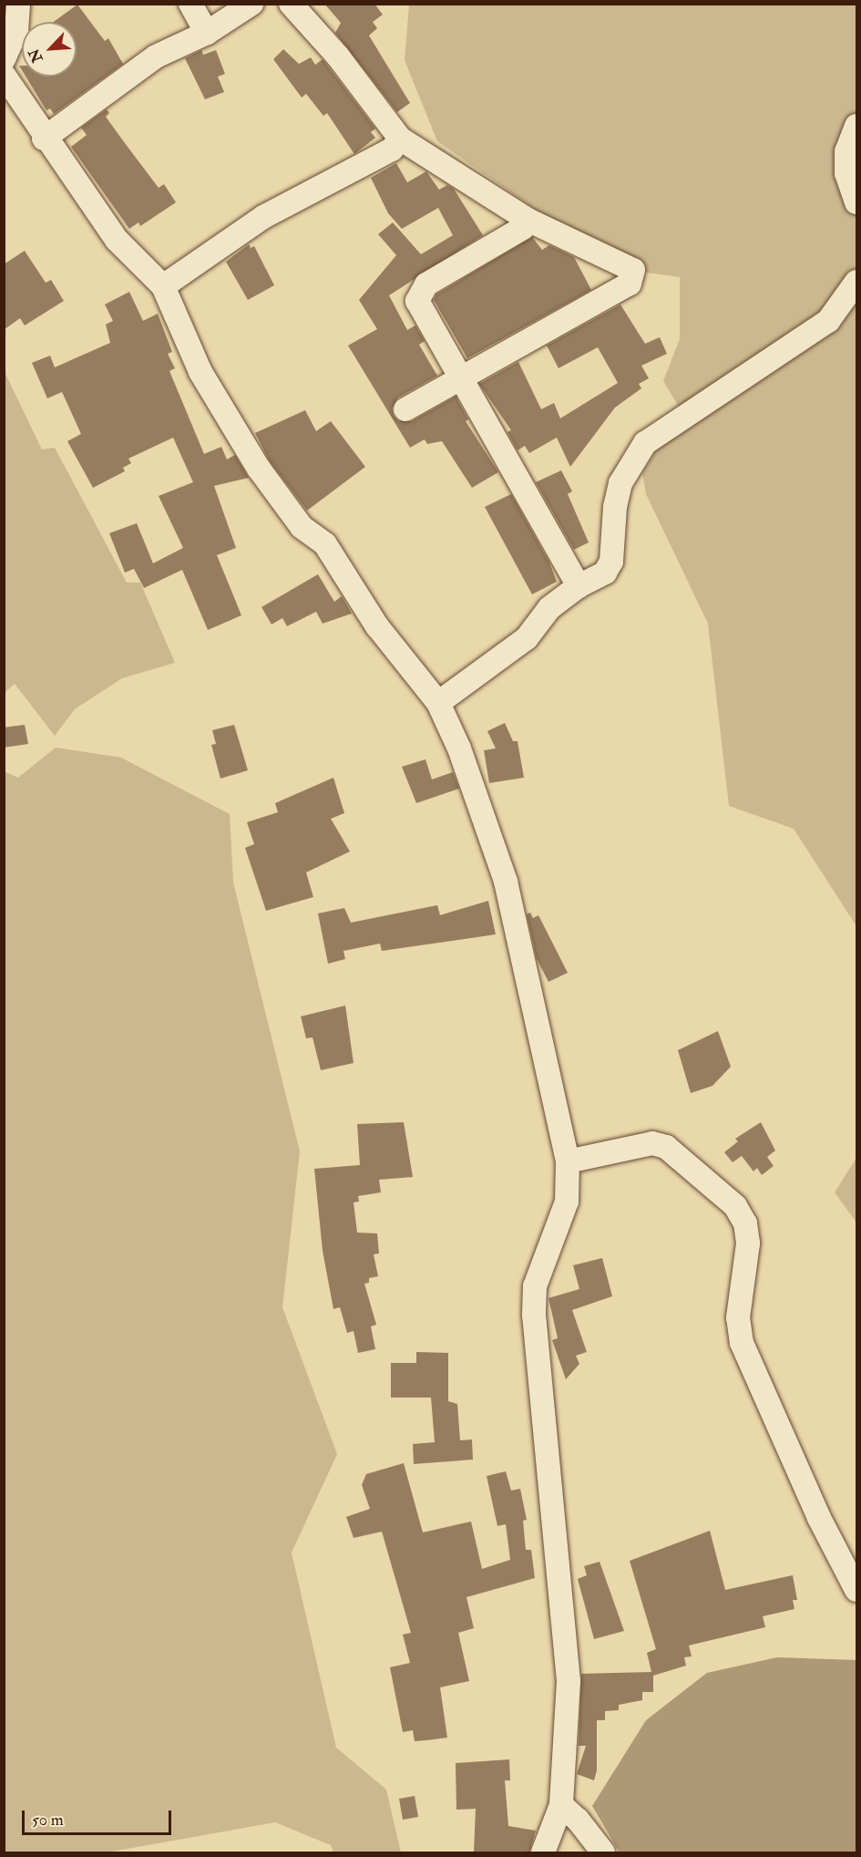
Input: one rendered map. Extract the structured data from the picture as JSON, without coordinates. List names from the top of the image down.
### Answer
{
  "scale_bar": "50 m",
  "north": "bottom left"
}
